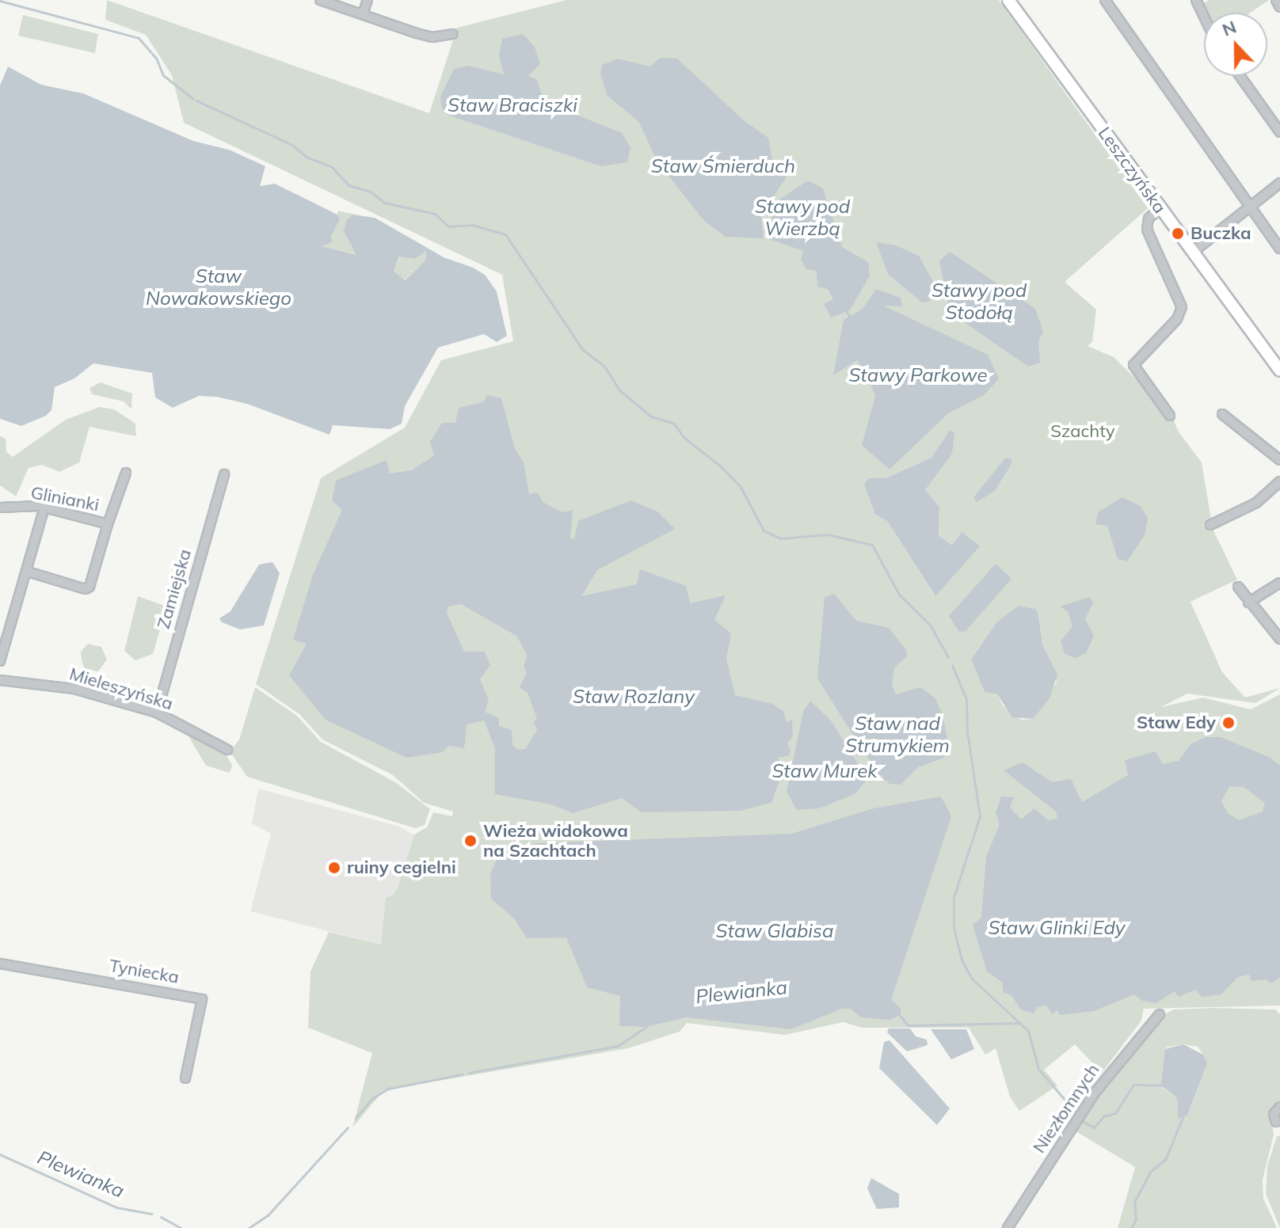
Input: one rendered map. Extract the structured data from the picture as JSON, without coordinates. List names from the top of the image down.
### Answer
{
  "streets": {
    "street": [
      "Leszczyńska",
      "Glinianki",
      "Zamiejska",
      "Mieleszyńska",
      "Tyniecka",
      "Niezłomnych"
    ]
  },
  "crossings": [
    ["Zamiejska", "Mieleszyńska"]
  ],
  "water": [
    "Staw Braciszki",
    "Staw Śmierduch",
    "Stawy pod Wierzbą",
    "Staw Nowakowskiego",
    "Stawy pod Stodołą",
    "Stawy Parkowe",
    "Staw Rozlany",
    "Staw nad Strumykiem",
    "Staw Murek",
    "Staw Glinki Edy",
    "Staw Glabisa",
    "Plewianka"
  ],
  "parks": ["Szachty"],
  "places": [
    "Buczka",
    "Staw Edy",
    "Wieża widokowa na Szachtach",
    "ruiny cegielni"
  ],
  "north": "top"
}
